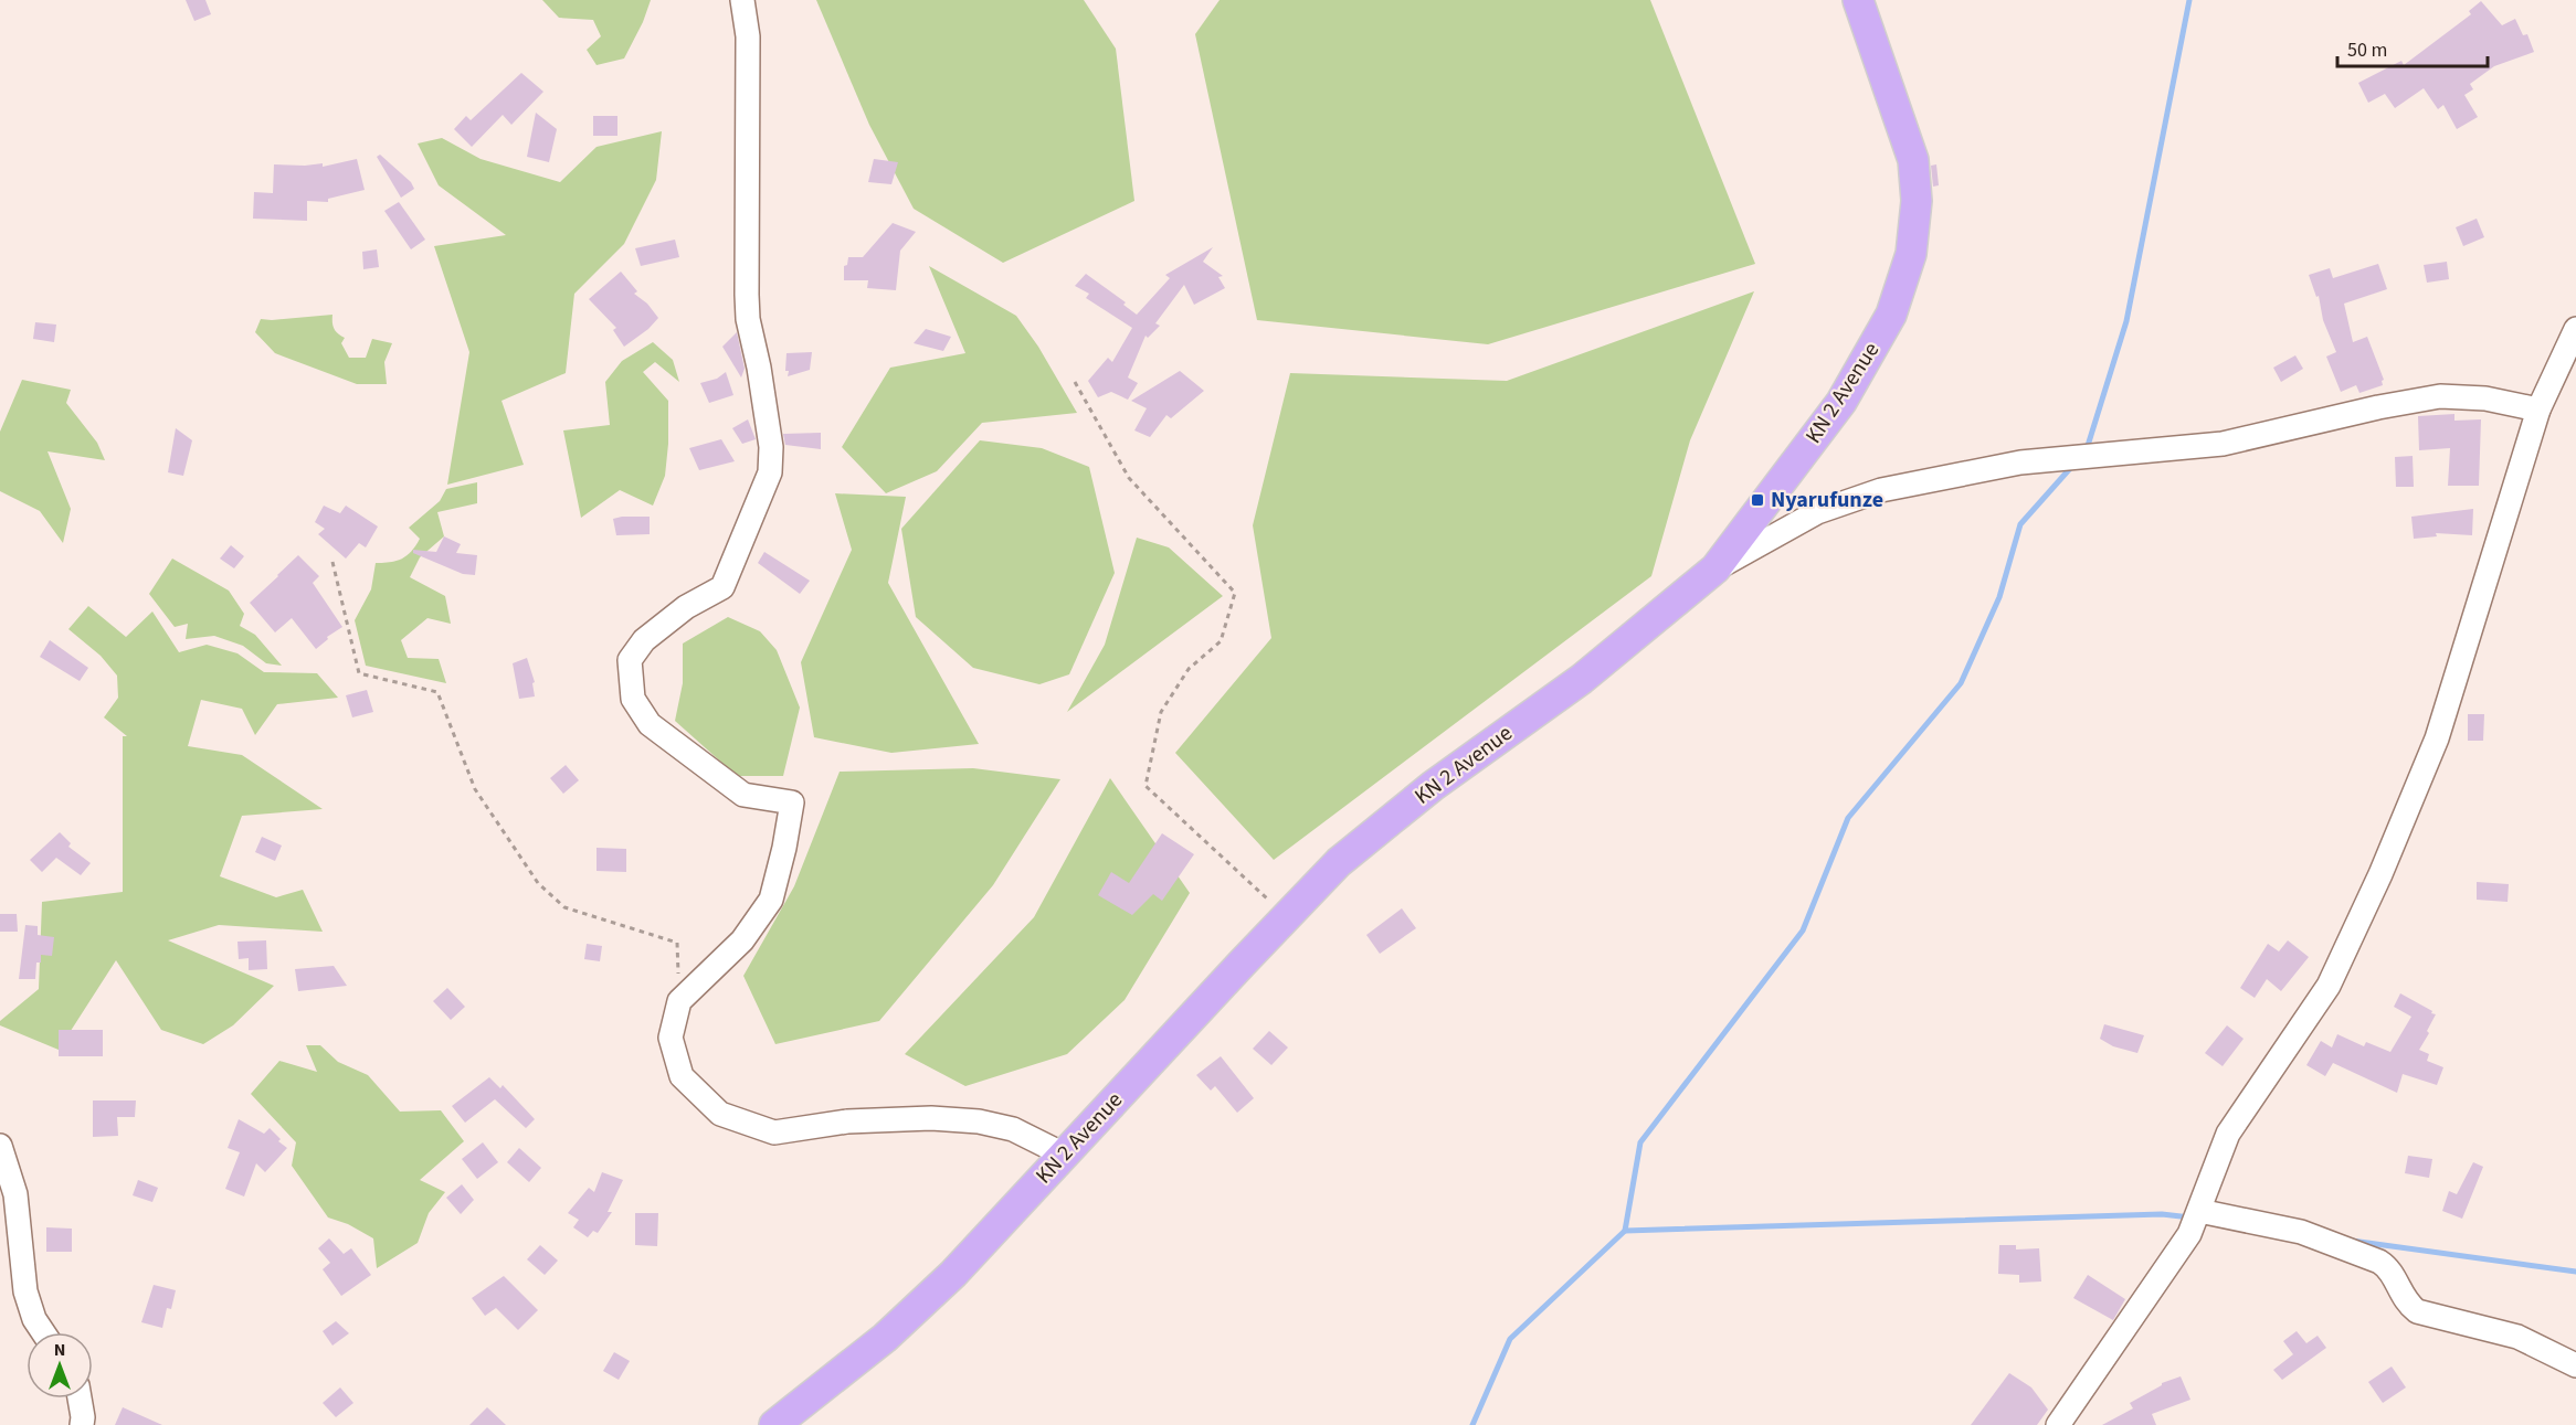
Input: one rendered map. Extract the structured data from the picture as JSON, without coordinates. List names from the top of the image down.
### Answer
{
  "streets": {
    "main road": ["KN 2 Avenue"]
  },
  "places": {
    "transit": ["Nyarufunze"]
  },
  "scale_bar": "50 m",
  "north": "top"
}
